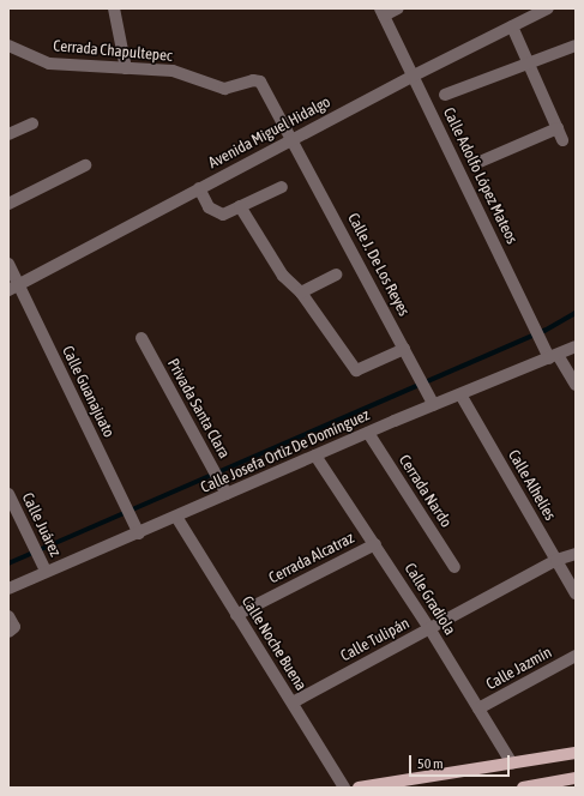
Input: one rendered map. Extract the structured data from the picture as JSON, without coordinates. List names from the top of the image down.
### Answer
{
  "streets": {
    "street": [
      "Cerrada Chapultepec",
      "Avenida Miguel Hidalgo",
      "Calle Adolfo López Mateos",
      "Calle J. De Los Reyes",
      "Calle Guanajuato",
      "Privada Santa Clara",
      "Calle Josefa Ortiz De Domínguez",
      "Calle Alhelíes",
      "Cerrada Nardo",
      "Calle Juárez",
      "Cerrada Alcatraz",
      "Calle Gradiola",
      "Calle Tulipán",
      "Calle Noche Buena",
      "Calle Jazmín"
    ]
  },
  "crossings": [
    ["Cerrada Chapultepec", "Avenida Miguel Hidalgo"],
    ["Cerrada Chapultepec", "Calle J. De Los Reyes"],
    ["Avenida Miguel Hidalgo", "Calle Adolfo López Mateos"],
    ["Avenida Miguel Hidalgo", "Calle J. De Los Reyes"],
    ["Avenida Miguel Hidalgo", "Calle Guanajuato"],
    ["Calle Adolfo López Mateos", "Calle Josefa Ortiz De Domínguez"],
    ["Calle J. De Los Reyes", "Calle Josefa Ortiz De Domínguez"],
    ["Calle Guanajuato", "Calle Josefa Ortiz De Domínguez"],
    ["Privada Santa Clara", "Calle Josefa Ortiz De Domínguez"],
    ["Calle Josefa Ortiz De Domínguez", "Calle Alhelíes"],
    ["Calle Josefa Ortiz De Domínguez", "Cerrada Nardo"],
    ["Calle Josefa Ortiz De Domínguez", "Calle Juárez"],
    ["Calle Josefa Ortiz De Domínguez", "Calle Gradiola"],
    ["Calle Josefa Ortiz De Domínguez", "Calle Noche Buena"],
    ["Calle Alhelíes", "Calle Tulipán"],
    ["Cerrada Alcatraz", "Calle Gradiola"],
    ["Cerrada Alcatraz", "Calle Noche Buena"],
    ["Calle Gradiola", "Calle Tulipán"],
    ["Calle Gradiola", "Calle Jazmín"],
    ["Calle Tulipán", "Calle Noche Buena"]
  ],
  "scale_bar": "50 m"
}
